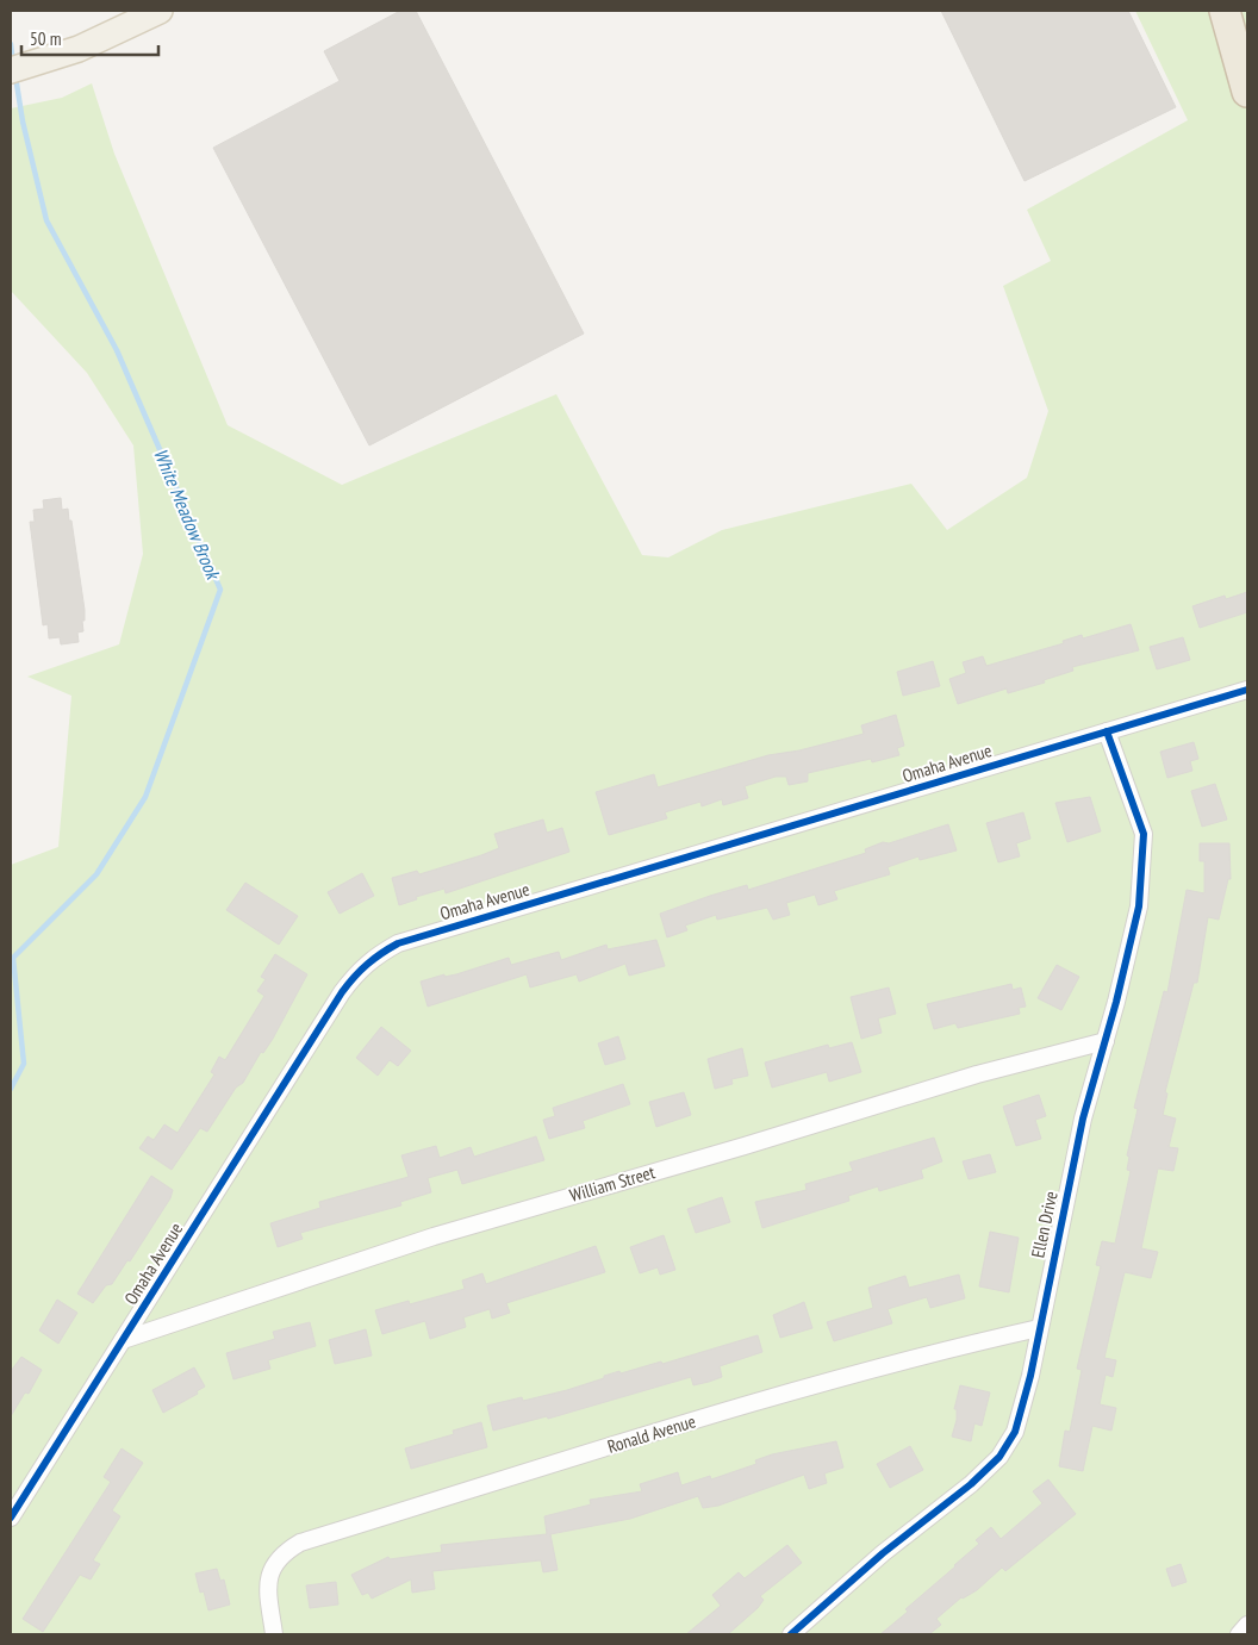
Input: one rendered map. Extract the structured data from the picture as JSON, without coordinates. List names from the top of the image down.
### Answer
{
  "streets": {
    "street": [
      "Omaha Avenue",
      "William Street",
      "Ellen Drive",
      "Ronald Avenue"
    ]
  },
  "crossings": [
    ["Omaha Avenue", "William Street"],
    ["Omaha Avenue", "Ellen Drive"],
    ["William Street", "Ellen Drive"],
    ["Ellen Drive", "Ronald Avenue"]
  ],
  "water": ["White Meadow Brook"],
  "scale_bar": "50 m"
}
